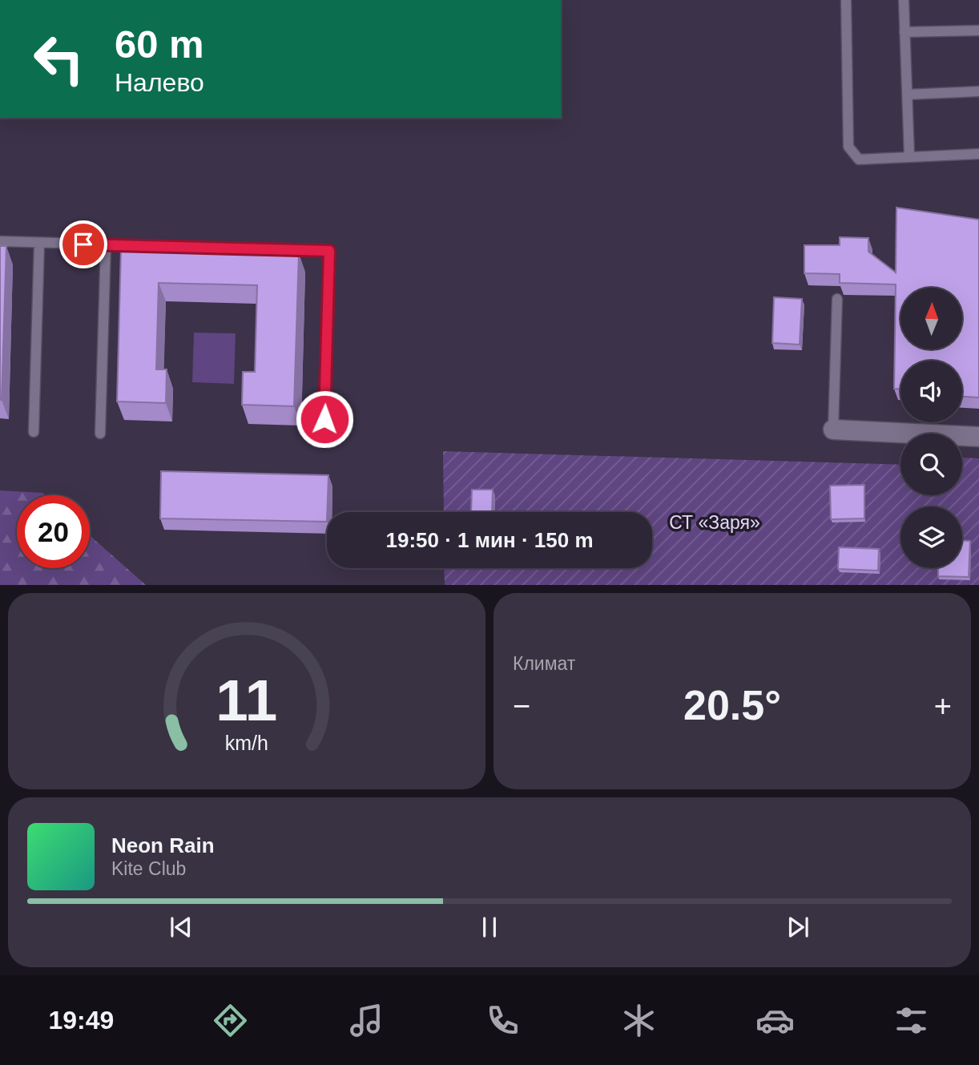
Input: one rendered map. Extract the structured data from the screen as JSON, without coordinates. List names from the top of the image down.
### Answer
{
  "parks": ["СТ «Заря»"],
  "north": "top",
  "page": {
    "turn": ["60 m", "Налево"],
    "limit": "20",
    "trip": "19:50 · 1 мин · 150 m",
    "tile": "Климат",
    "heat": ["−", "20.5°", "+"],
    "song": ["Neon Rain", "Kite Club"],
    "tabs": "19:49",
    "gauge": ["11", "km/h"]
  }
}
